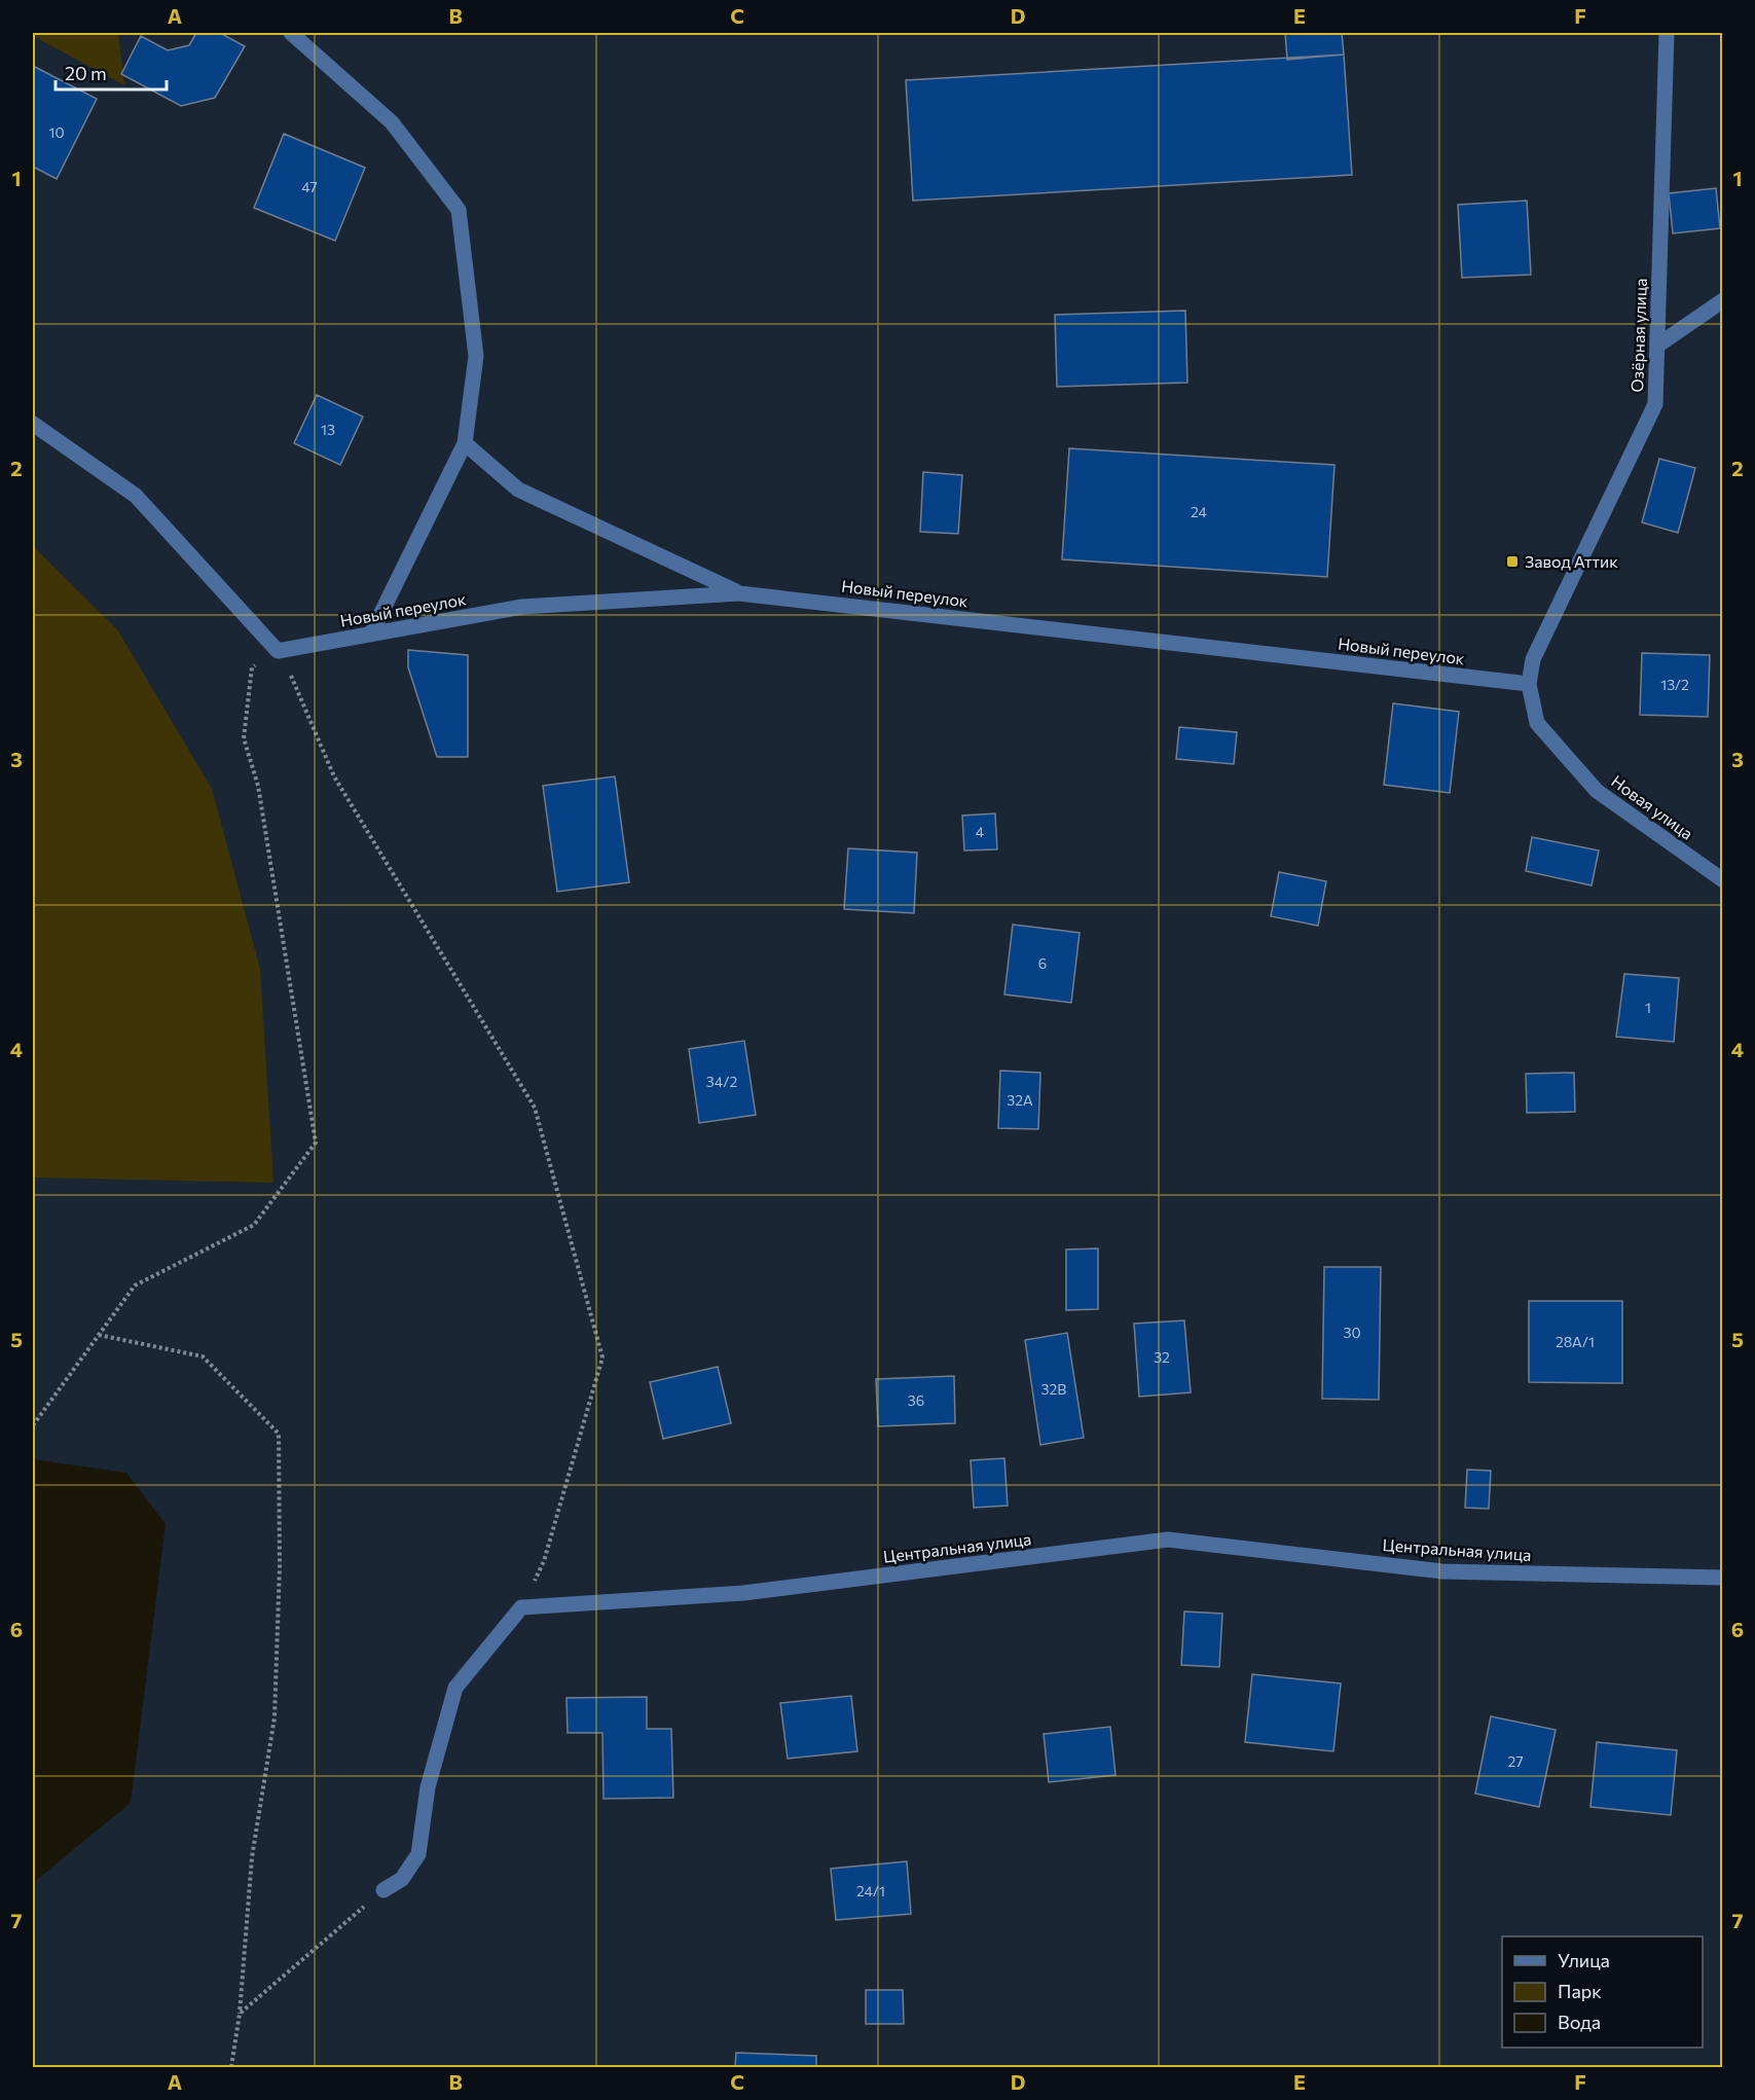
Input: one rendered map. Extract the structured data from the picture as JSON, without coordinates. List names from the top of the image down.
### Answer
{
  "streets": {
    "street": [
      "Озёрная улица",
      "Новый переулок",
      "Новая улица",
      "Центральная улица"
    ]
  },
  "crossings": [
    ["Озёрная улица", "Новый переулок"],
    ["Озёрная улица", "Новая улица"],
    ["Новый переулок", "Новая улица"]
  ],
  "places": {
    "transit": ["Завод Аттик"]
  },
  "house_numbers": [
    "10",
    "47",
    "13",
    "24",
    "13/2",
    "4",
    "6",
    "1",
    "34/2",
    "32А",
    "30",
    "28А/1",
    "32",
    "32В",
    "36",
    "27",
    "24/1"
  ],
  "legend": ["Улица", "Парк", "Вода"],
  "scale_bar": "20 m",
  "grid": {
    "columns": [
      "A",
      "B",
      "C",
      "D",
      "E",
      "F"
    ],
    "rows": [
      "1",
      "2",
      "3",
      "4",
      "5",
      "6",
      "7"
    ]
  }
}
